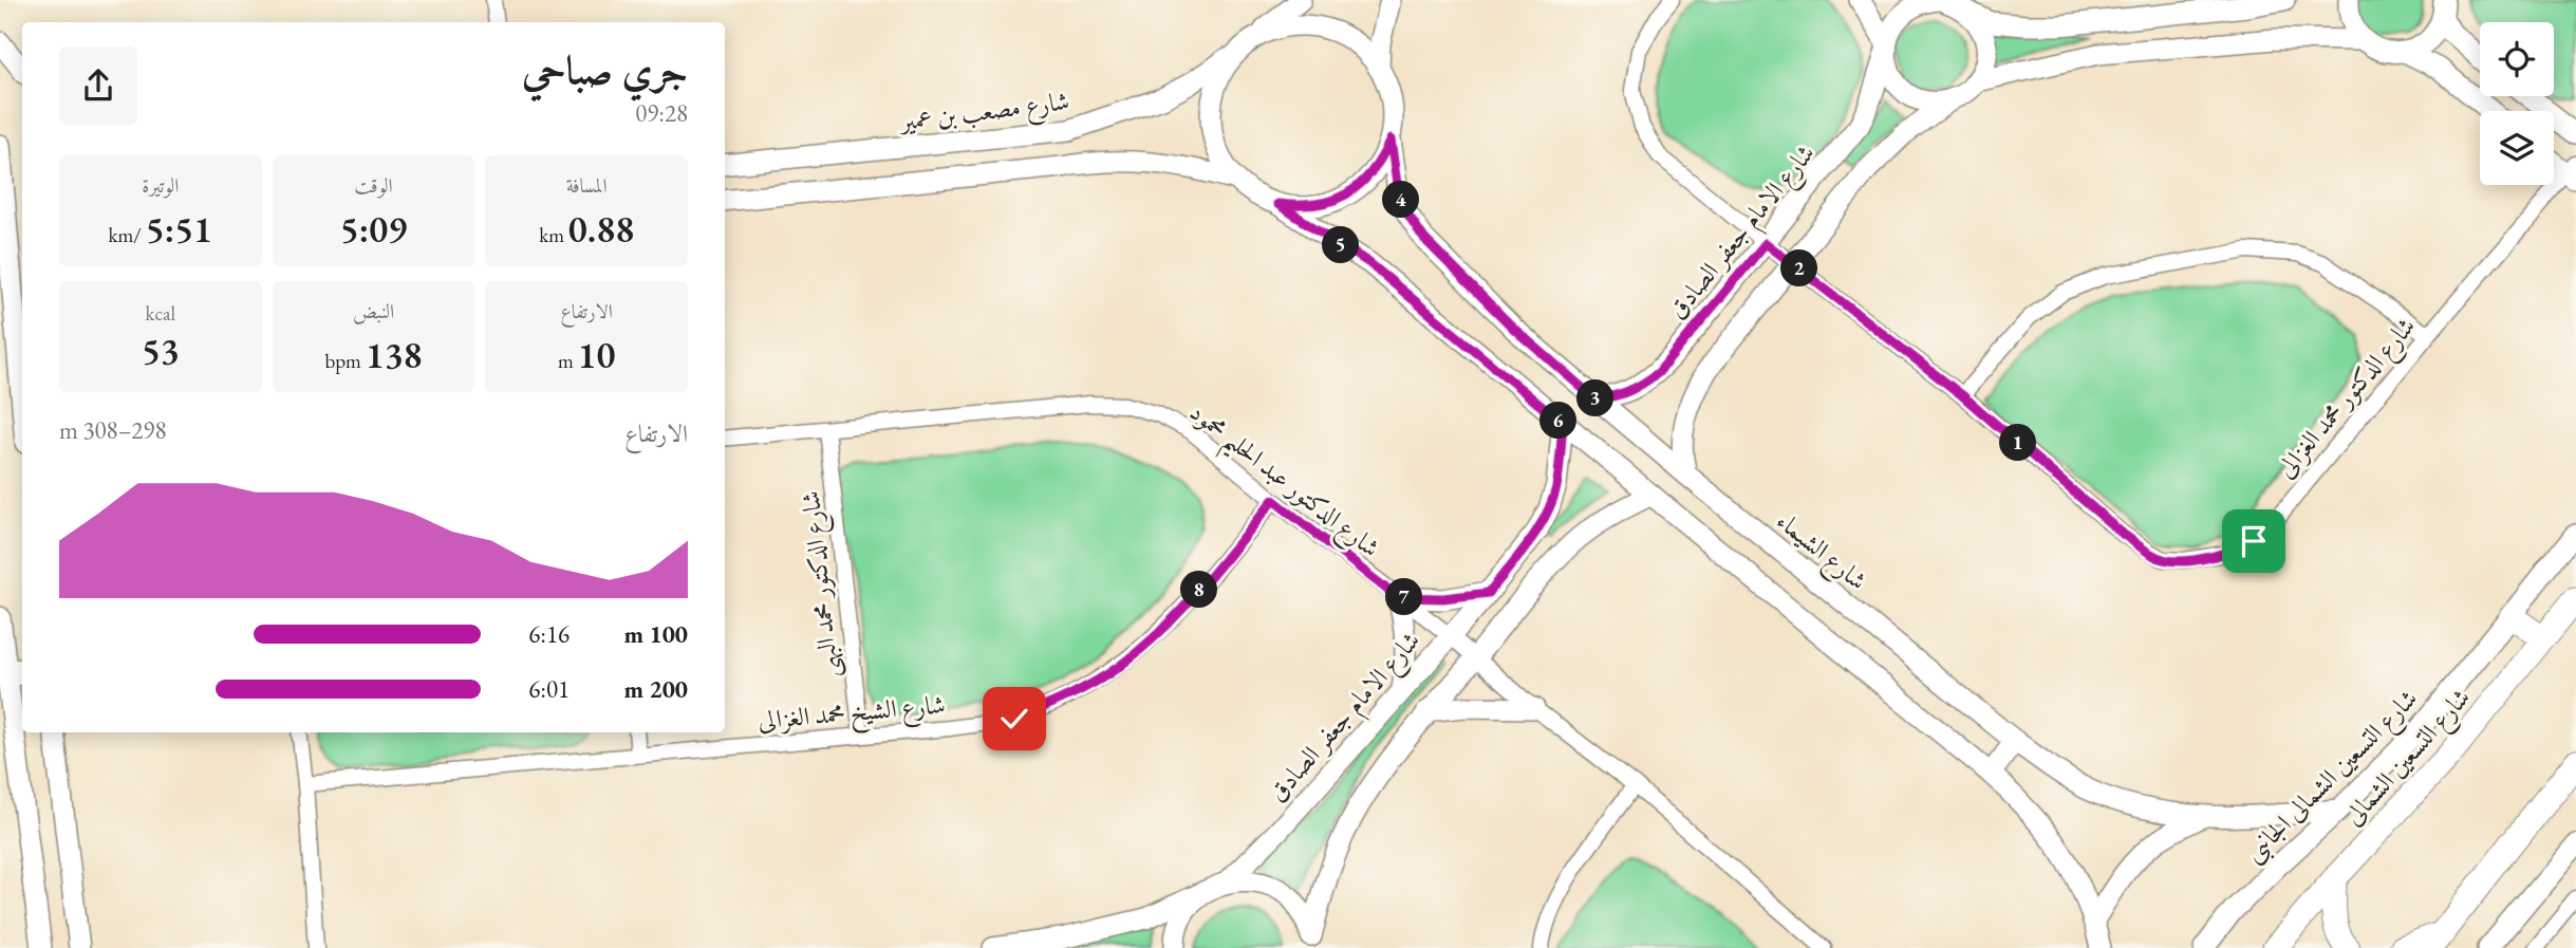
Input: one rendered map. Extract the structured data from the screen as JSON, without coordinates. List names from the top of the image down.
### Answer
{
  "streets": {
    "main road": ["شارع التسعين الشمالى"],
    "street": [
      "شارع مصعب بن عمير",
      "شارع الامام جعفر الصادق",
      "شارع الدكتور محمد الغزالى",
      "شارع الدكتور عبد الحليم محمود",
      "شارع الشيماء",
      "شارع الدكتور محمد البهى",
      "شارع الشيخ محمد الغزالى",
      "شارع التسعين الشمالى الجانبى"
    ]
  },
  "crossings": [
    ["شارع مصعب بن عمير", "شارع الشيماء"],
    ["شارع الامام جعفر الصادق", "شارع الدكتور محمد الغزالى"],
    ["شارع الامام جعفر الصادق", "شارع الدكتور عبد الحليم محمود"],
    ["شارع الامام جعفر الصادق", "شارع الشيماء"],
    ["شارع الدكتور عبد الحليم محمود", "شارع الدكتور محمد البهى"],
    ["شارع الدكتور عبد الحليم محمود", "شارع الشيخ محمد الغزالى"],
    ["شارع الشيماء", "شارع التسعين الشمالى الجانبى"],
    ["شارع الدكتور محمد البهى", "شارع الشيخ محمد الغزالى"]
  ],
  "page": {
    "heading": ["جري صباحي", "09:28"],
    "stats": [
      ["المسافة", "0.88 km"],
      ["الوقت", "5:09"],
      ["الوتيرة", "5:51 /km"],
      ["الارتفاع", "10 m"],
      ["النبض", "138 bpm"],
      ["kcal", "53"]
    ],
    "pins": [
      "4",
      "5",
      "2",
      "3",
      "6",
      "1",
      "8",
      "7"
    ],
    "chart": ["الارتفاع", "298–308 m"],
    "list": [
      {
        "name": "100 m",
        "note": "6:16"
      },
      {
        "name": "200 m",
        "note": "6:01"
      }
    ]
  }
}
